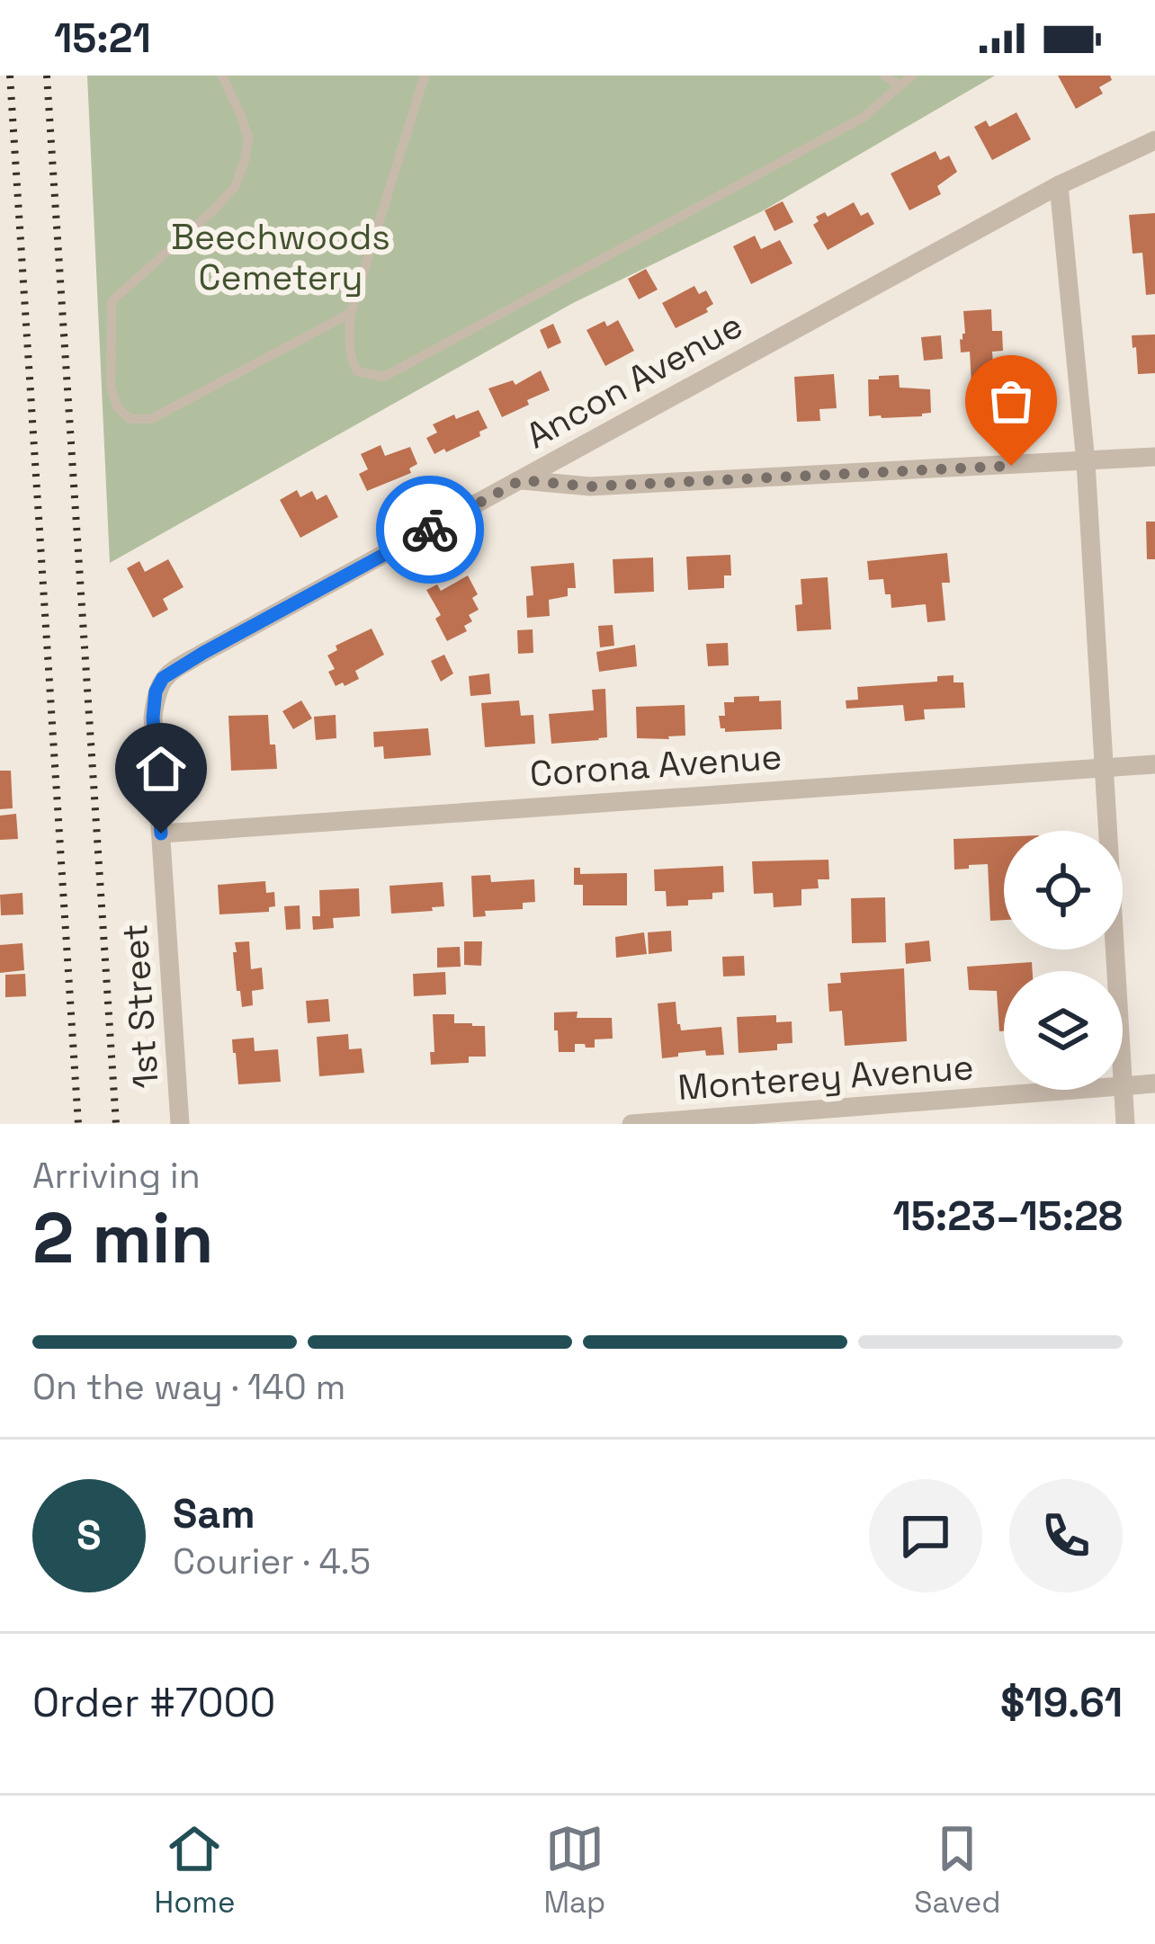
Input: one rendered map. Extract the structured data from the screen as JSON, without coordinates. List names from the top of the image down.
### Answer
{
  "streets": {
    "street": [
      "Ancon Avenue",
      "Corona Avenue",
      "1st Street",
      "Monterey Avenue"
    ]
  },
  "crossings": [
    ["Ancon Avenue", "1st Street"],
    ["Corona Avenue", "1st Street"]
  ],
  "parks": ["Beechwoods Cemetery"],
  "page": {
    "status": "15:21",
    "heading": ["2 min", "Arriving in", "15:23–15:28"],
    "panel": [
      "Sam",
      "Courier · 4.5",
      "Order #7000",
      "$19.61"
    ],
    "bar": "On the way · 140 m",
    "round": "S",
    "tabs": ["Home", "Map", "Saved"]
  }
}
